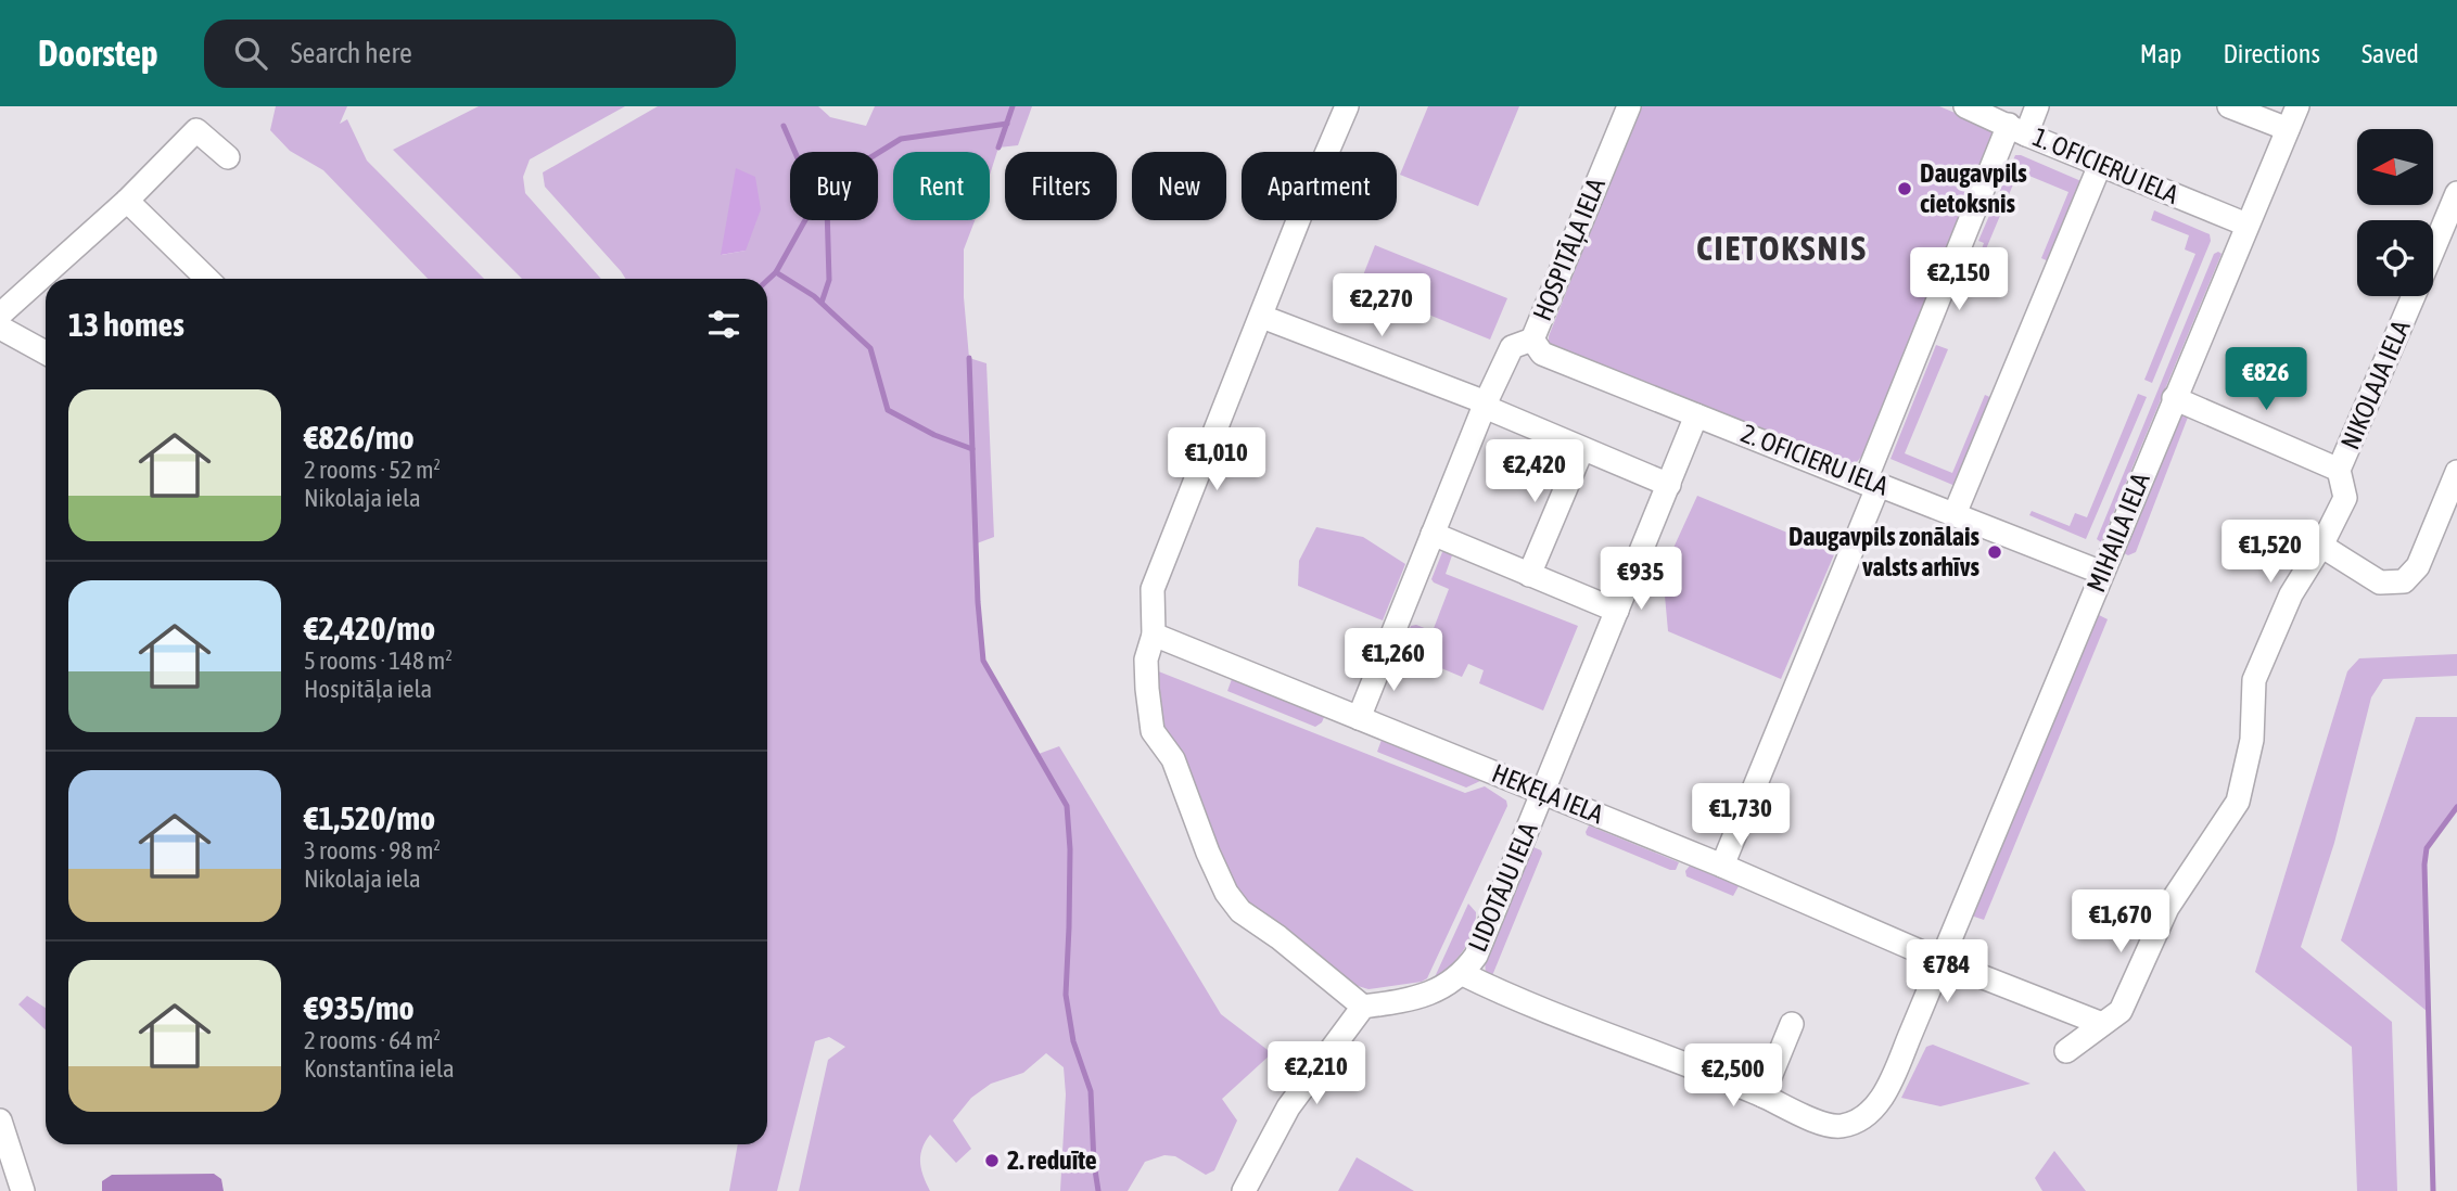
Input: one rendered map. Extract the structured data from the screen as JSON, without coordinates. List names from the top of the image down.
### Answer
{
  "streets": {
    "street": [
      "1. OFICIERU IELA",
      "HOSPITĀĻA IELA",
      "NIKOLAJA IELA",
      "2. OFICIERU IELA",
      "MIHAILA IELA",
      "HEKEĻA IELA",
      "LIDOTĀJU IELA"
    ]
  },
  "crossings": [
    ["1. OFICIERU IELA", "MIHAILA IELA"],
    ["HOSPITĀĻA IELA", "2. OFICIERU IELA"],
    ["HOSPITĀĻA IELA", "HEKEĻA IELA"],
    ["2. OFICIERU IELA", "MIHAILA IELA"],
    ["2. OFICIERU IELA", "LIDOTĀJU IELA"],
    ["MIHAILA IELA", "HEKEĻA IELA"],
    ["MIHAILA IELA", "LIDOTĀJU IELA"],
    ["HEKEĻA IELA", "LIDOTĀJU IELA"]
  ],
  "districts": ["CIETOKSNIS"],
  "places": ["Daugavpils cietoksnis", "Daugavpils zonālais valsts arhīvs", "2. reduīte"],
  "north": "left",
  "page": {
    "header": "Doorstep",
    "search": "Search here",
    "nav": ["Map", "Directions", "Saved"],
    "chip": [
      "Buy",
      "Rent",
      "Filters",
      "New",
      "Apartment"
    ],
    "price": [
      "€2,150",
      "€2,270",
      "€826",
      "€1,010",
      "€2,420",
      "€1,520",
      "€935",
      "€1,260",
      "€1,730",
      "€1,670",
      "€784",
      "€2,210",
      "€2,500"
    ],
    "heading": "13 homes",
    "list": [
      {
        "name": "€826/mo",
        "note": "2 rooms · 52 m² · Nikolaja iela"
      },
      {
        "name": "€2,420/mo",
        "note": "5 rooms · 148 m² · Hospitāļa iela"
      },
      {
        "name": "€1,520/mo",
        "note": "3 rooms · 98 m² · Nikolaja iela"
      },
      {
        "name": "€935/mo",
        "note": "2 rooms · 64 m² · Konstantīna iela"
      }
    ]
  }
}
